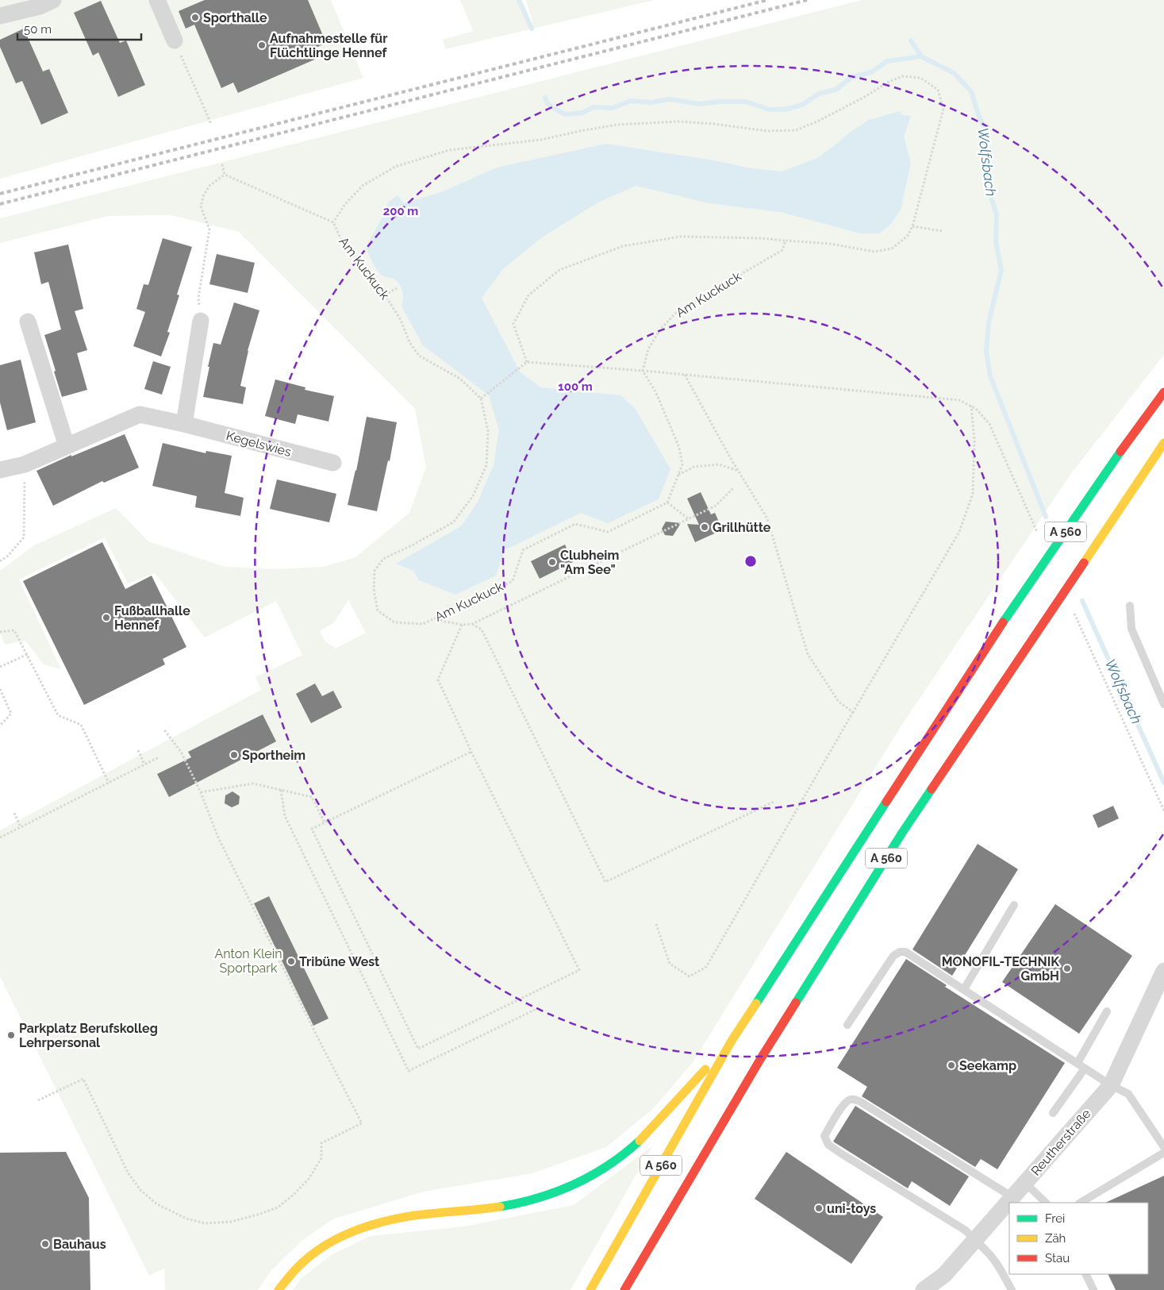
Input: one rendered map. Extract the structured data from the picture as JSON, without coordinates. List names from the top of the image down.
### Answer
{
  "streets": {
    "highway": ["A 560"],
    "street": ["Kegelswies", "Reutherstraße"],
    "path": ["Am Kuckuck"]
  },
  "water": ["Wolfsbach"],
  "parks": ["Anton Klein Sportpark"],
  "places": [
    "Sporthalle",
    "Aufnahmestelle für Flüchtlinge Hennef",
    "Grillhütte",
    "Clubheim \"Am See\"",
    "Fußballhalle Hennef",
    "Sportheim",
    "Tribüne West",
    "MONOFIL-TECHNIK GmbH",
    "Parkplatz Berufskolleg Lehrpersonal",
    "Seekamp",
    "uni-toys",
    "Bauhaus"
  ],
  "legend": ["Frei", "Zäh", "Stau"],
  "scale_bar": "50 m",
  "rings": ["200 m", "100 m"]
}
